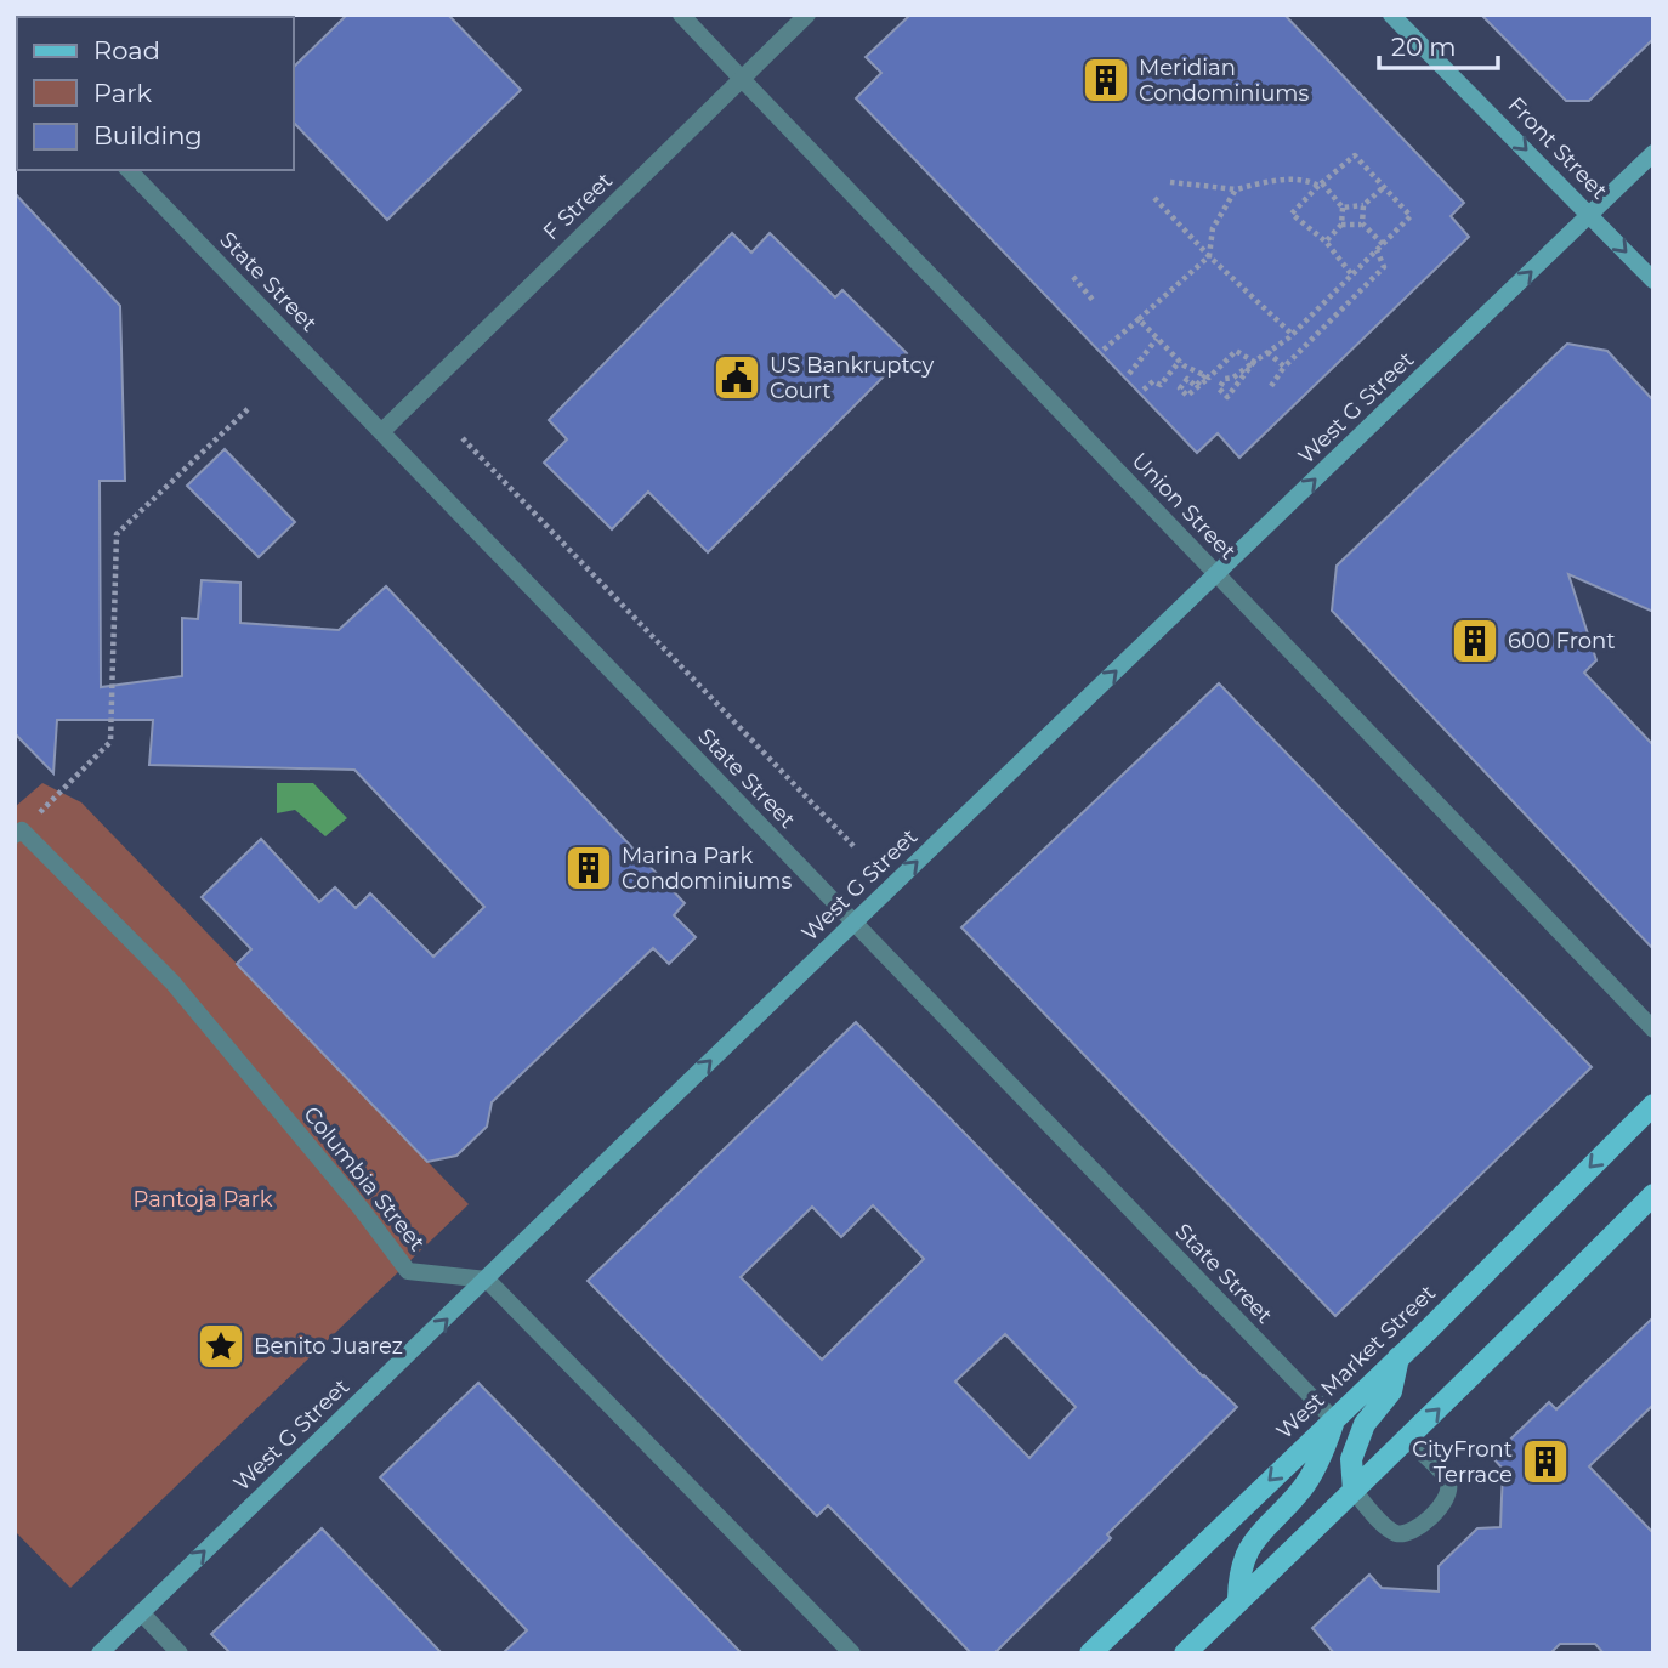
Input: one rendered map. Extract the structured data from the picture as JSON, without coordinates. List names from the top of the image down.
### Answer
{
  "streets": {
    "main road": ["Front Street", "West G Street", "West Market Street"],
    "street": [
      "F Street",
      "State Street",
      "Union Street",
      "Columbia Street"
    ]
  },
  "crossings": [
    ["Front Street", "West G Street"],
    ["F Street", "State Street"],
    ["F Street", "Union Street"],
    ["State Street", "West G Street"],
    ["State Street", "West Market Street"],
    ["West G Street", "Union Street"],
    ["West G Street", "Columbia Street"]
  ],
  "one_way": ["Front Street", "West G Street"],
  "parks": ["Pantoja Park"],
  "places": {
    "building": [
      "Meridian Condominiums",
      "600 Front",
      "Marina Park Condominiums",
      "CityFront Terrace"
    ],
    "public building": ["US Bankruptcy Court"],
    "place": ["Benito Juarez"]
  },
  "legend": ["Road", "Park", "Building"],
  "scale_bar": "20 m"
}
